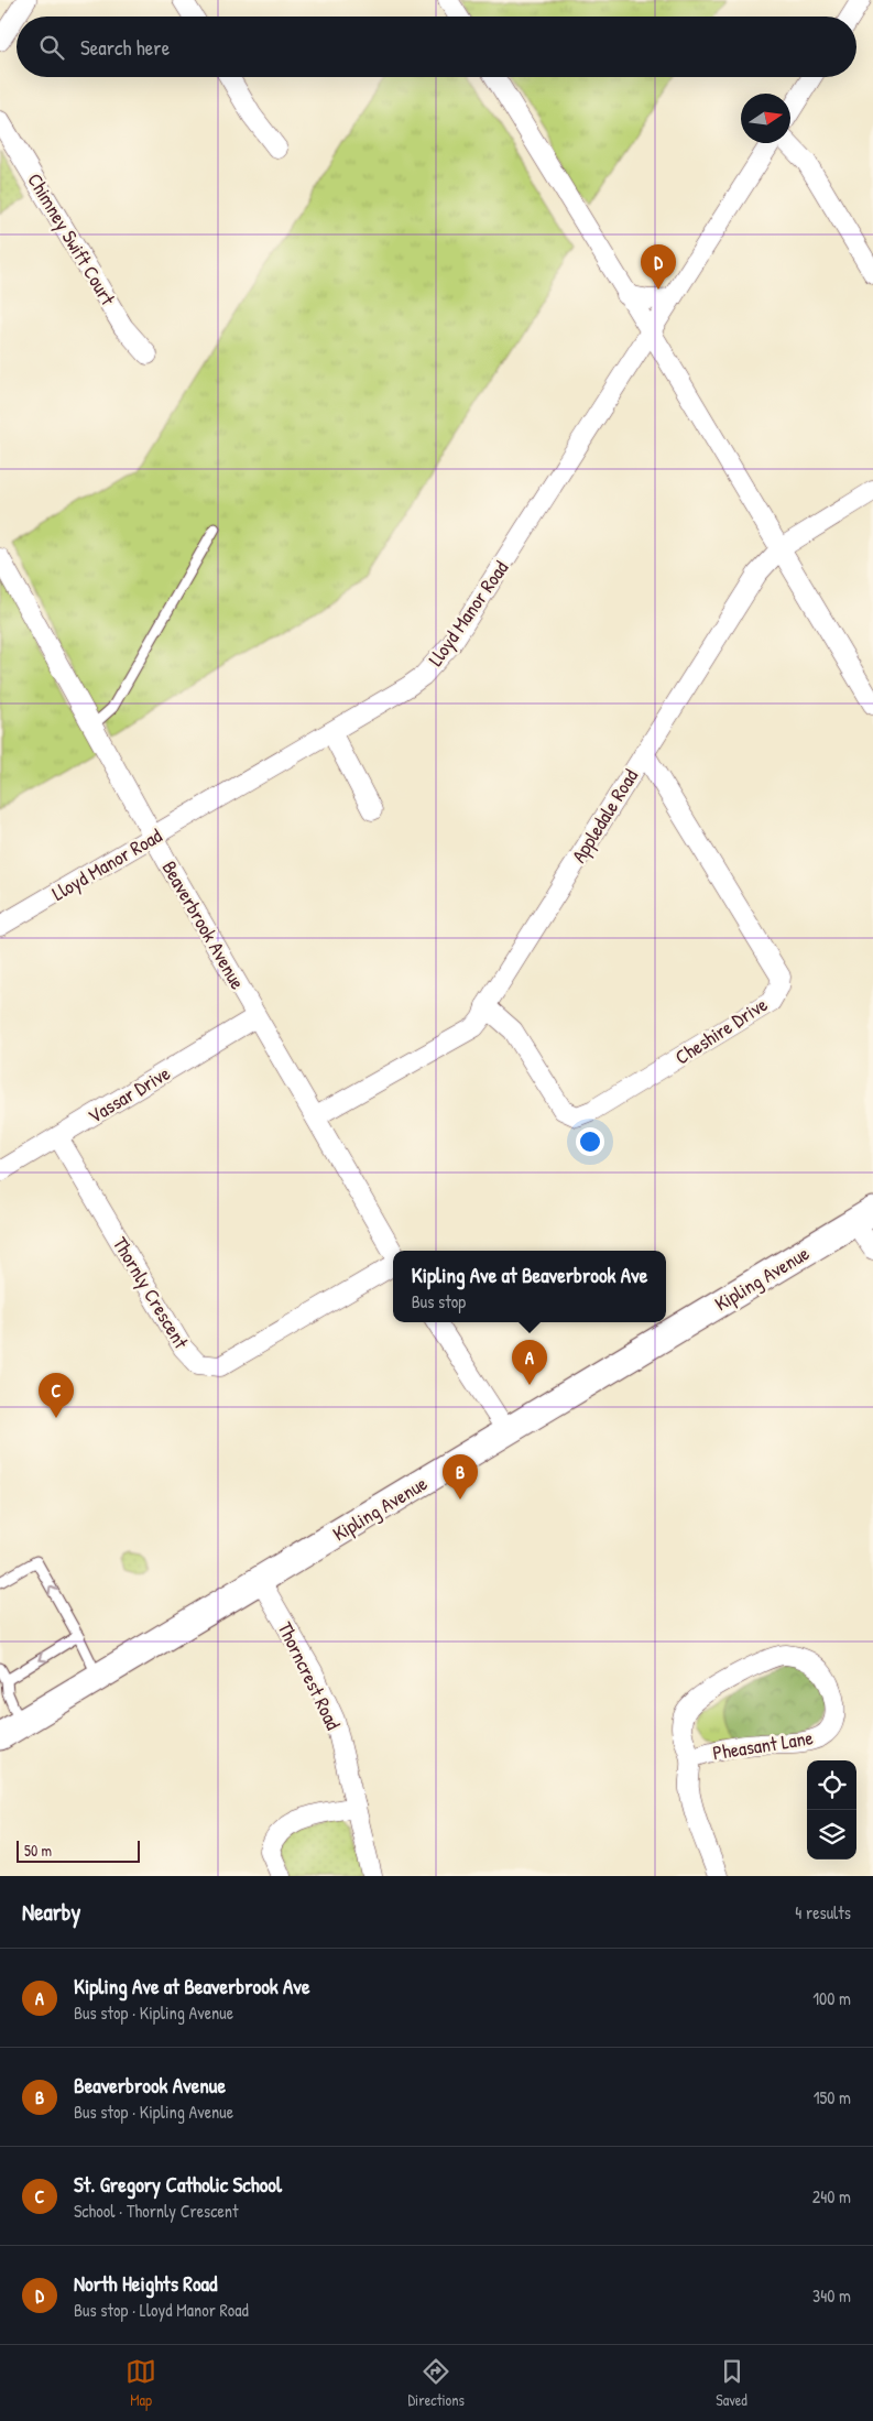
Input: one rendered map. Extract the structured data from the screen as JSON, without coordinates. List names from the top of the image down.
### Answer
{
  "streets": {
    "main road": ["Kipling Avenue"],
    "street": [
      "Chimney Swift Court",
      "Lloyd Manor Road",
      "Appledale Road",
      "Beaverbrook Avenue",
      "Cheshire Drive",
      "Vassar Drive",
      "Thornly Crescent",
      "Thorncrest Road",
      "Pheasant Lane"
    ]
  },
  "crossings": [
    ["Lloyd Manor Road", "Beaverbrook Avenue"],
    ["Appledale Road", "Beaverbrook Avenue"],
    ["Appledale Road", "Cheshire Drive"],
    ["Beaverbrook Avenue", "Vassar Drive"],
    ["Vassar Drive", "Thornly Crescent"],
    ["Kipling Avenue", "Thorncrest Road"]
  ],
  "scale_bar": "50 m",
  "north": "right",
  "page": {
    "search": "Search here",
    "pins": [
      "D",
      "A",
      "C",
      "B"
    ],
    "popup": ["Kipling Ave at Beaverbrook Ave", "Bus stop"],
    "scale": "50 m",
    "heading": ["Nearby", "4 results"],
    "list": [
      {
        "mark": "A",
        "name": "Kipling Ave at Beaverbrook Ave",
        "note": "Bus stop · Kipling Avenue",
        "value": "100 m"
      },
      {
        "mark": "B",
        "name": "Beaverbrook Avenue",
        "note": "Bus stop · Kipling Avenue",
        "value": "150 m"
      },
      {
        "mark": "C",
        "name": "St. Gregory Catholic School",
        "note": "School · Thornly Crescent",
        "value": "240 m"
      },
      {
        "mark": "D",
        "name": "North Heights Road",
        "note": "Bus stop · Lloyd Manor Road",
        "value": "340 m"
      }
    ],
    "nav": ["Map", "Directions", "Saved"]
  }
}
